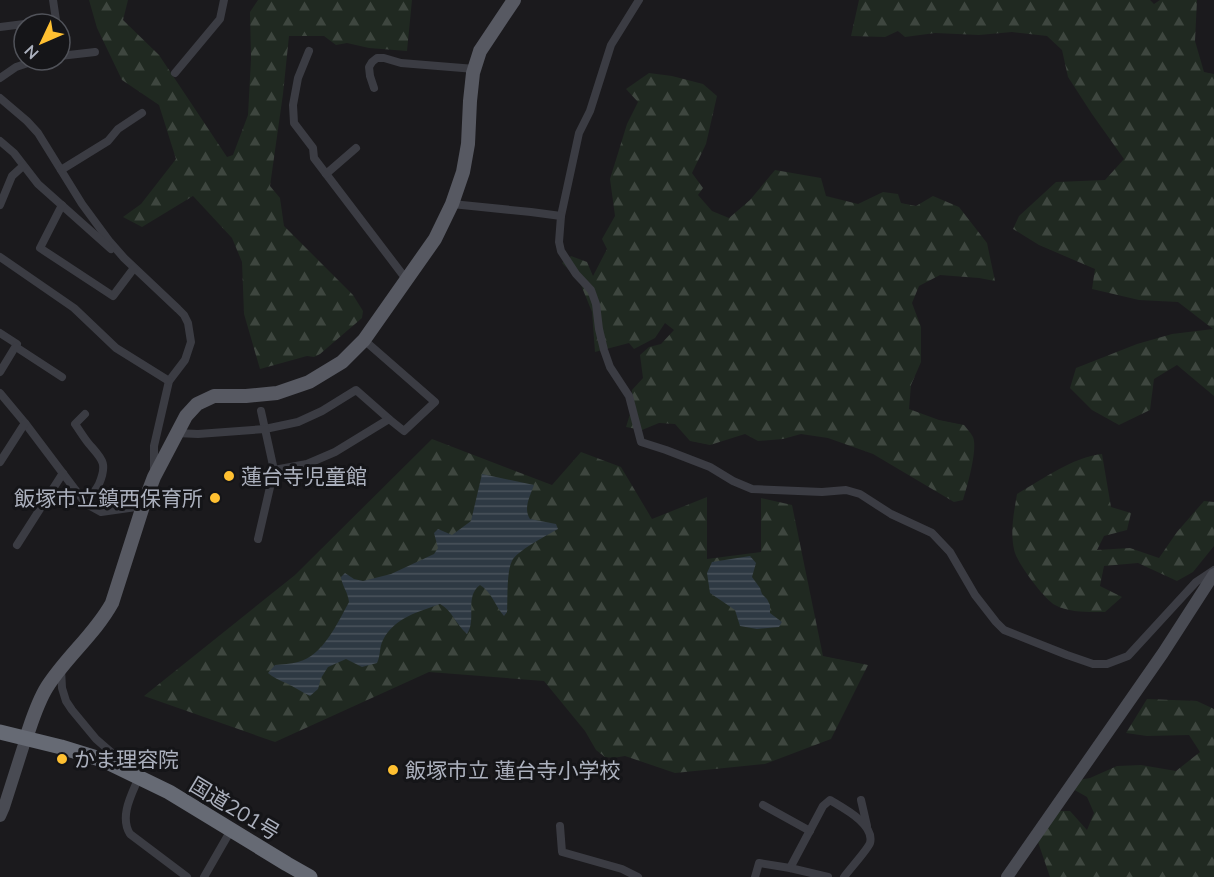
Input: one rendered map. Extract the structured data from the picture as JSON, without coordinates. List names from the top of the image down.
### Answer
{
  "streets": {
    "highway": ["国道201号"]
  },
  "places": [
    "蓮台寺児童館",
    "飯塚市立鎮西保育所",
    "かま理容院",
    "飯塚市立 蓮台寺小学校"
  ],
  "north": "bottom left"
}
